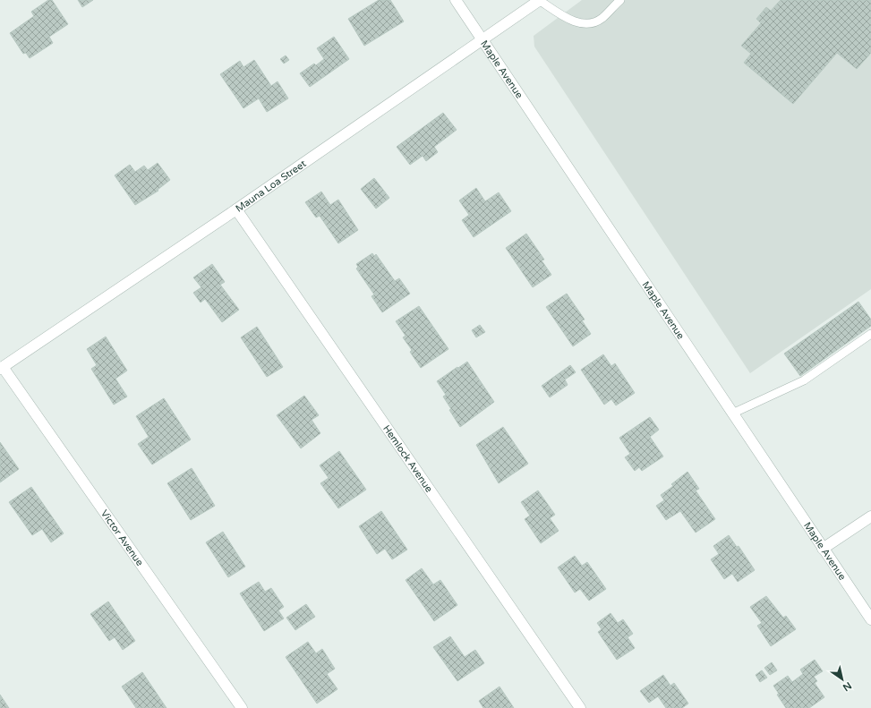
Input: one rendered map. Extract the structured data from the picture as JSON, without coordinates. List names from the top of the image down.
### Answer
{
  "streets": {
    "street": [
      "Maple Avenue",
      "Mauna Loa Street",
      "Hemlock Avenue",
      "Victor Avenue"
    ]
  },
  "crossings": [
    ["Maple Avenue", "Mauna Loa Street"],
    ["Mauna Loa Street", "Hemlock Avenue"],
    ["Mauna Loa Street", "Victor Avenue"]
  ],
  "north": "bottom right"
}
